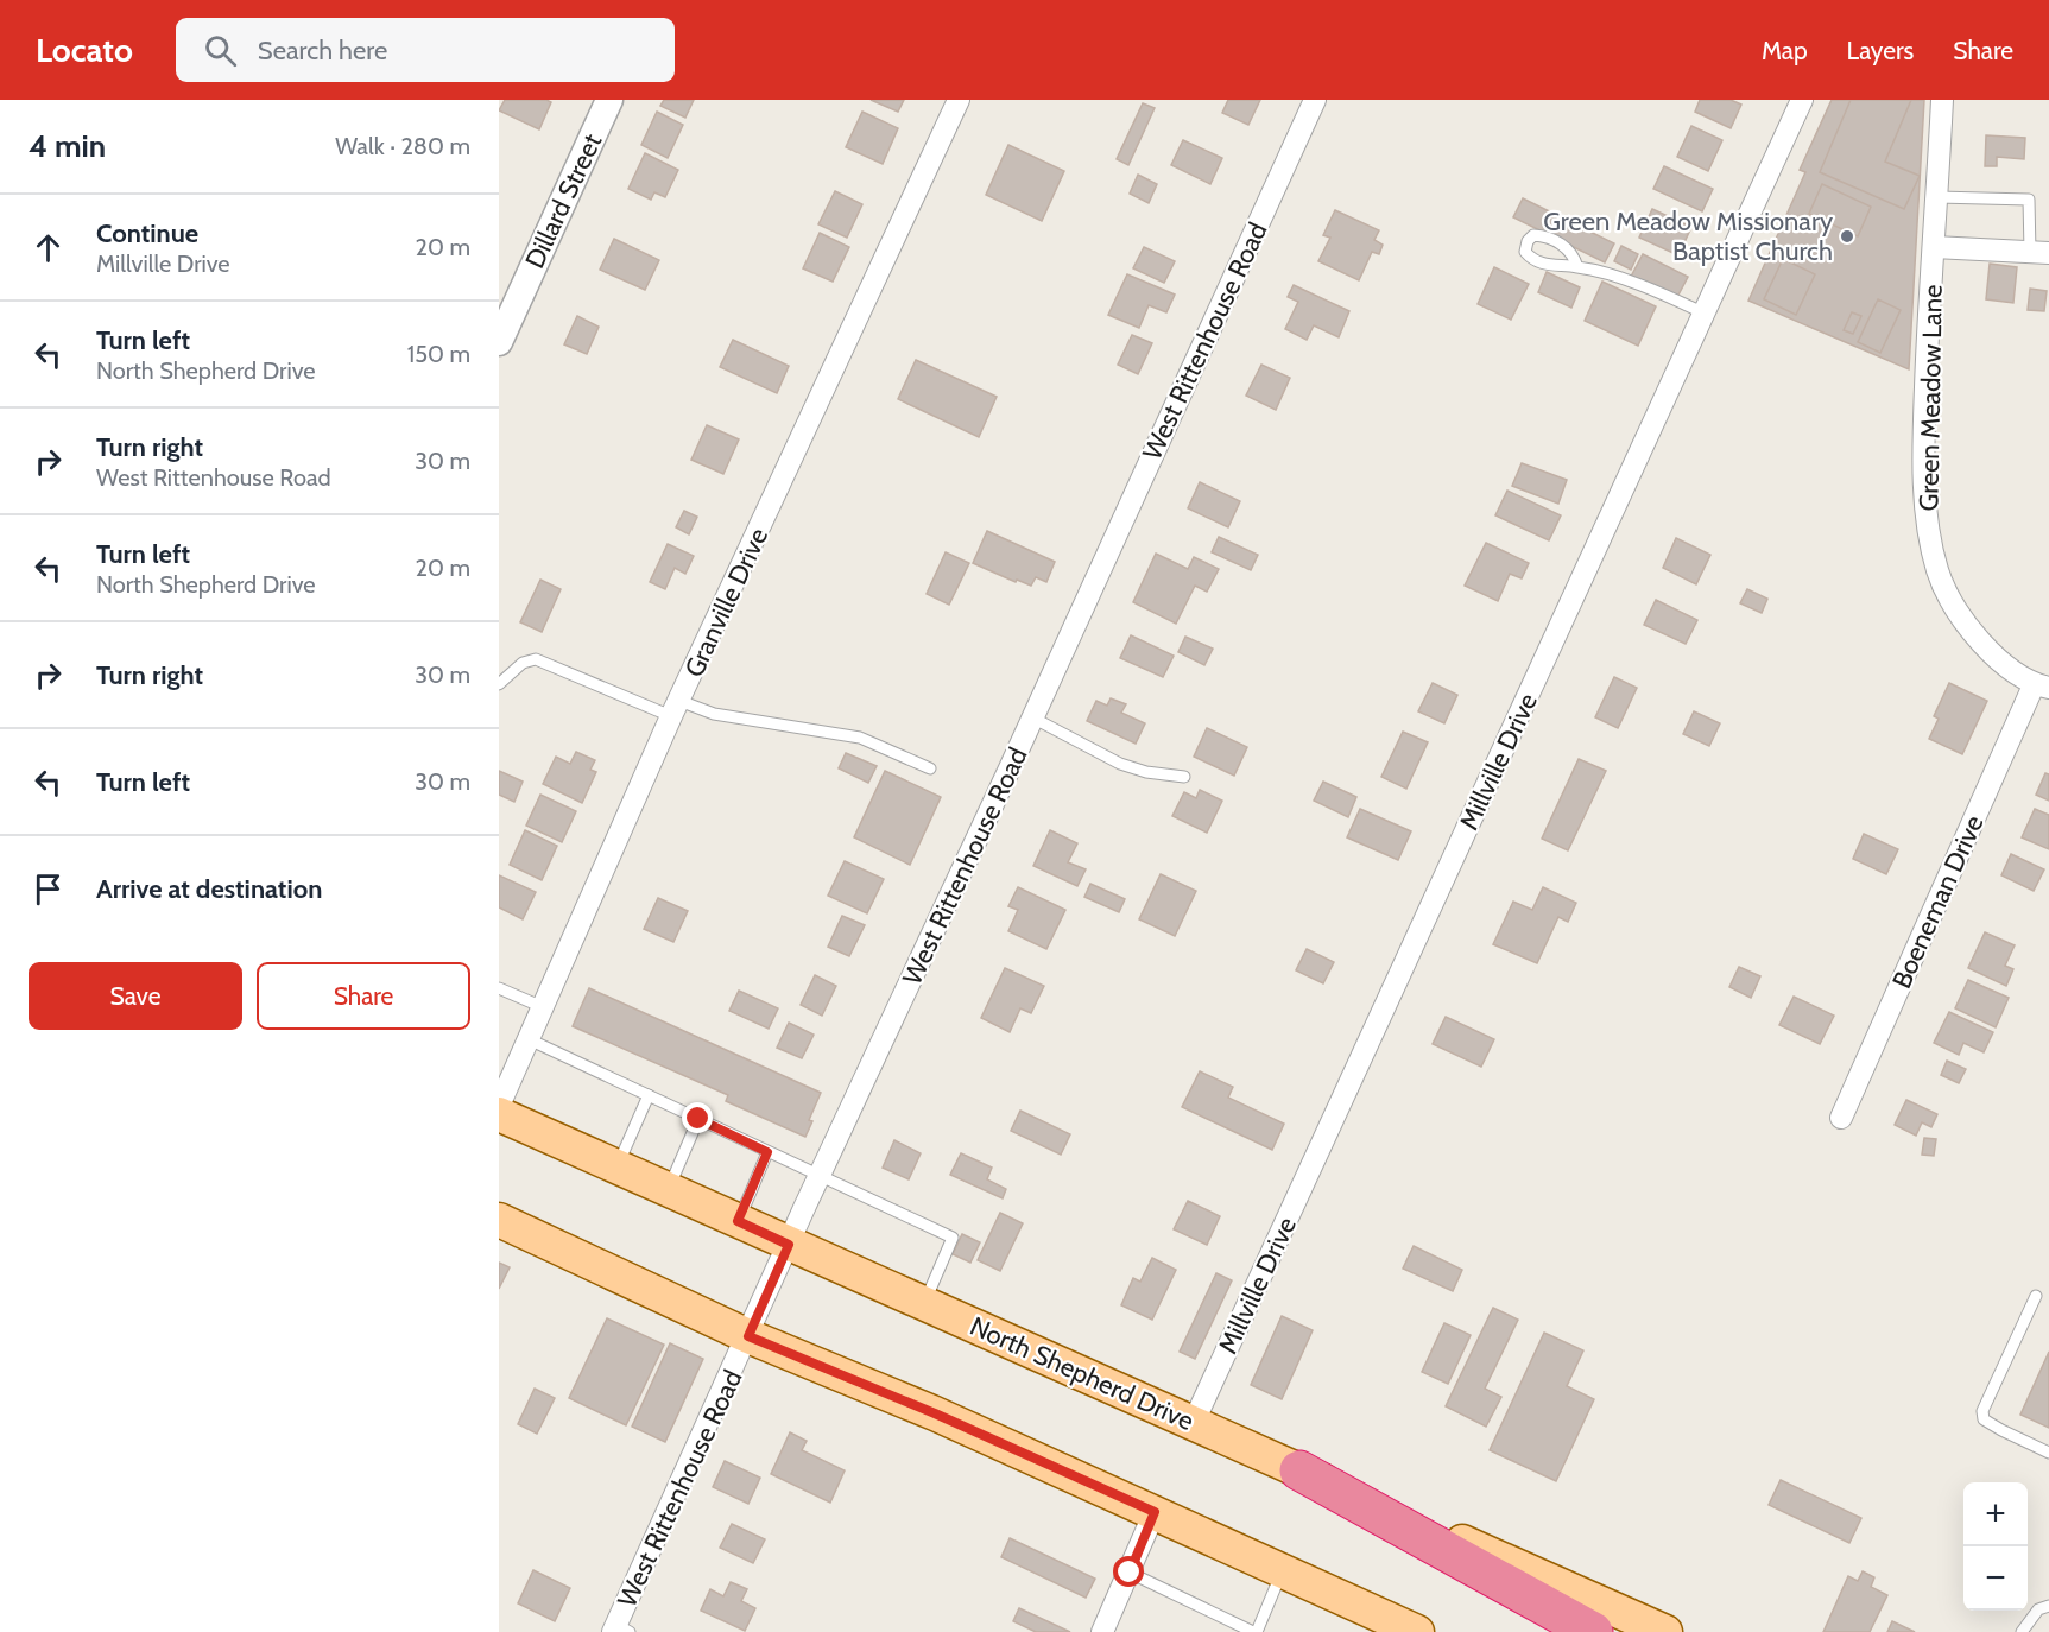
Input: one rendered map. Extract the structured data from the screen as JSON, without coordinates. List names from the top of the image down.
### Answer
{
  "streets": {
    "main road": ["North Shepherd Drive"],
    "street": [
      "Dillard Street",
      "West Rittenhouse Road",
      "Green Meadow Lane",
      "Granville Drive",
      "Millville Drive",
      "Boeneman Drive"
    ]
  },
  "crossings": [
    ["West Rittenhouse Road", "North Shepherd Drive"],
    ["Green Meadow Lane", "Boeneman Drive"],
    ["Millville Drive", "North Shepherd Drive"]
  ],
  "places": ["Green Meadow Missionary Baptist Church"],
  "page": {
    "header": "Locato",
    "search": "Search here",
    "nav": ["Map", "Layers", "Share"],
    "heading": ["4 min", "Walk · 280 m"],
    "list": [
      ["Continue", "Millville Drive", "20 m"],
      ["Turn left", "North Shepherd Drive", "150 m"],
      ["Turn right", "West Rittenhouse Road", "30 m"],
      ["Turn left", "North Shepherd Drive", "20 m"],
      ["Turn right", "30 m"],
      ["Turn left", "30 m"],
      "Arrive at destination"
    ],
    "buttons": ["Save", "Share"],
    "map_buttons": ["+", "−"]
  }
}
